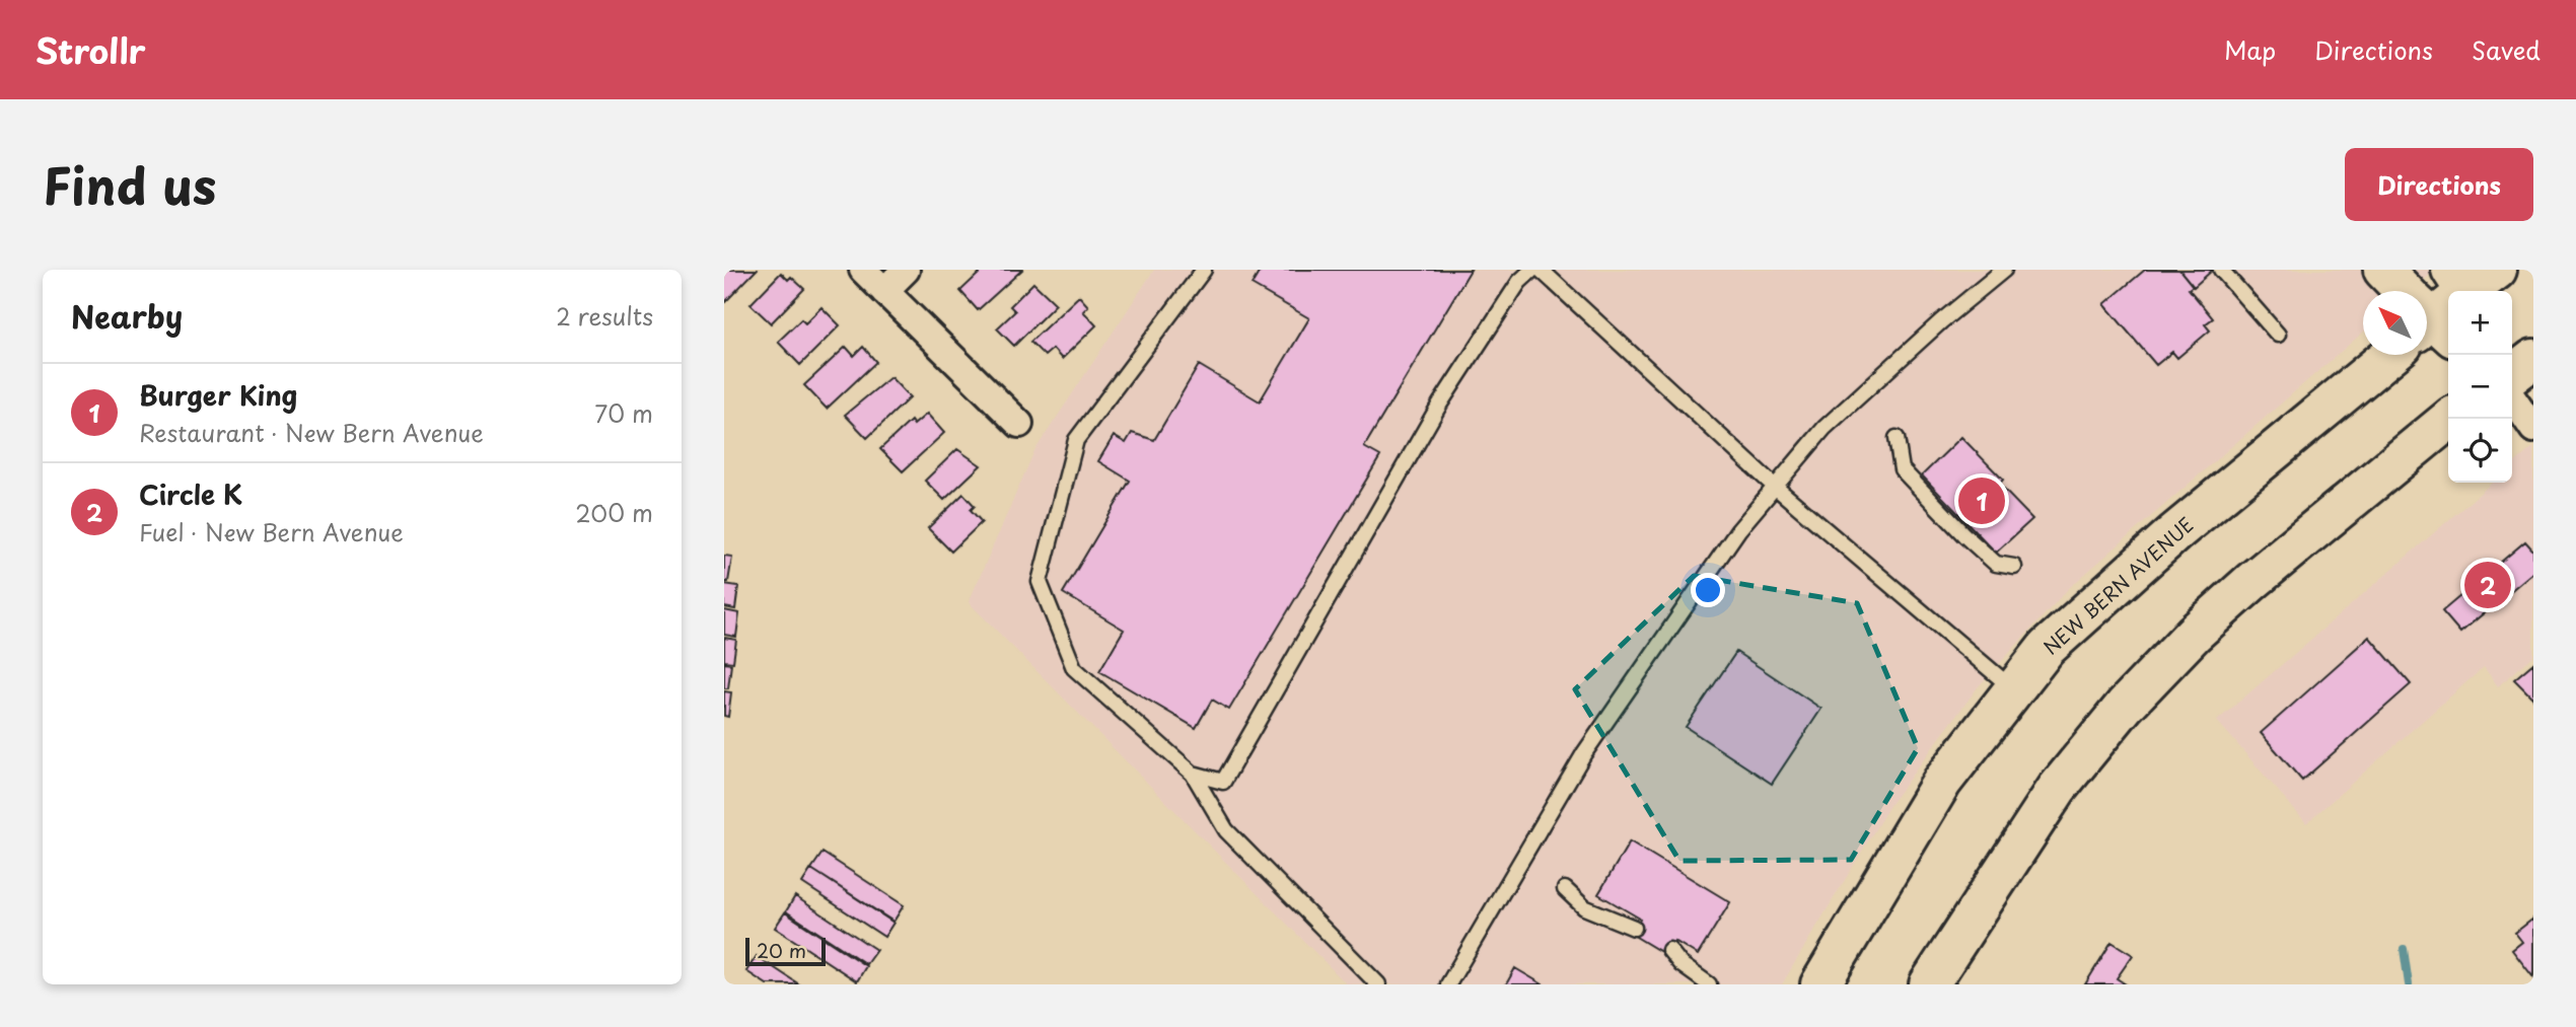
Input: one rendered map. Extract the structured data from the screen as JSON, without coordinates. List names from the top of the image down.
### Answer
{
  "streets": {
    "main road": ["NEW BERN AVENUE"]
  },
  "scale_bar": "20 m",
  "north": "top left",
  "page": {
    "header": "Strollr",
    "nav": ["Map", "Directions", "Saved"],
    "title": "Find us",
    "buttons": "Directions",
    "heading": ["Nearby", "2 results"],
    "map_buttons": ["+", "−"],
    "list": [
      {
        "mark": "1",
        "name": "Burger King",
        "note": "Restaurant · New Bern Avenue",
        "value": "70 m"
      },
      {
        "mark": "2",
        "name": "Circle K",
        "note": "Fuel · New Bern Avenue",
        "value": "200 m"
      }
    ],
    "pins": ["1", "2"],
    "scale": "20 m"
  }
}
